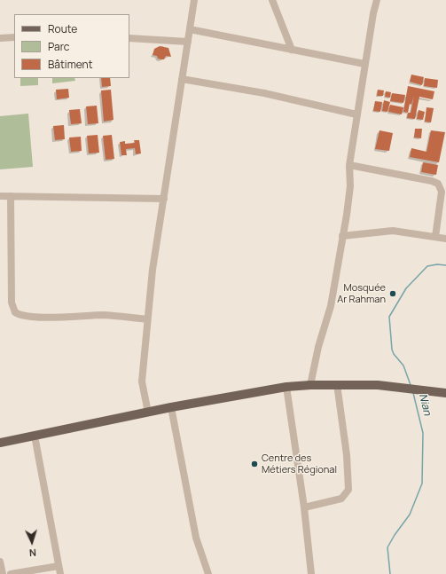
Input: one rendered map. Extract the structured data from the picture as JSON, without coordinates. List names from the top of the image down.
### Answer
{
  "water": ["Nian"],
  "places": ["Mosquée Ar Rahman", "Centre des Métiers Régional"],
  "legend": ["Route", "Parc", "Bâtiment"],
  "north": "bottom"
}
